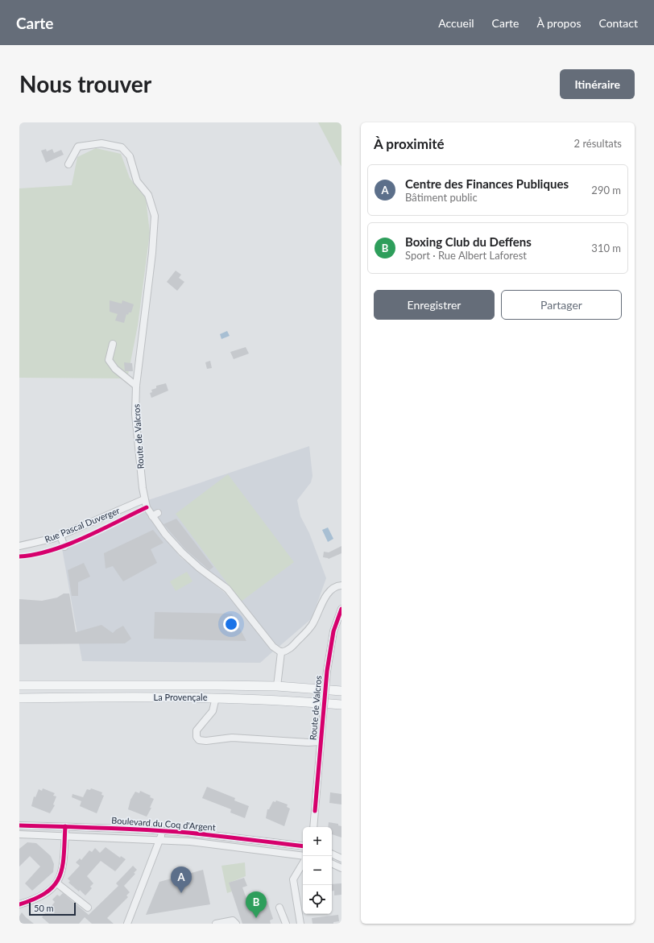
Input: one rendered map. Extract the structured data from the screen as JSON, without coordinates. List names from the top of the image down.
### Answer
{
  "streets": {
    "highway": ["La Provençale"],
    "street": ["Route de Valcros", "Rue Pascal Duverger", "Boulevard du Coq d'Argent"]
  },
  "crossings": [
    ["Route de Valcros", "Rue Pascal Duverger"]
  ],
  "scale_bar": "50 m",
  "page": {
    "header": "Carte",
    "nav": [
      "Accueil",
      "Carte",
      "À propos",
      "Contact"
    ],
    "buttons": [
      "Itinéraire",
      ["Enregistrer", "Partager"]
    ],
    "title": "Nous trouver",
    "heading": ["À proximité", "2 résultats"],
    "list": [
      {
        "mark": "A",
        "name": "Centre des Finances Publiques",
        "note": "Bâtiment public",
        "value": "290 m"
      },
      {
        "mark": "B",
        "name": "Boxing Club du Deffens",
        "note": "Sport · Rue Albert Laforest",
        "value": "310 m"
      }
    ],
    "map_buttons": ["+", "−"],
    "pins": ["A", "B"],
    "scale": "50 m"
  }
}
